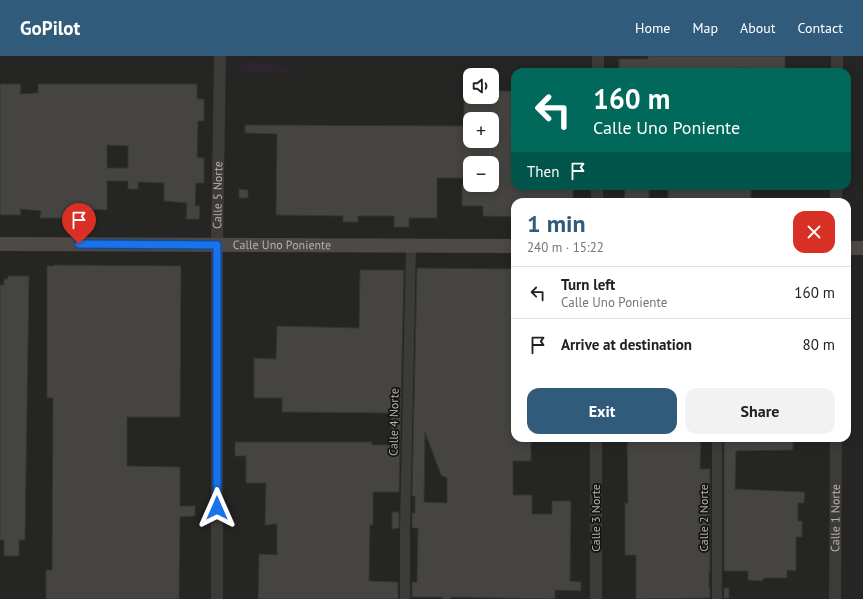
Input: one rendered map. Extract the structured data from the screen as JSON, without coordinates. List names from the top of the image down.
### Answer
{
  "streets": {
    "main road": ["Calle Uno Poniente"],
    "street": [
      "Calle 5 Norte",
      "Calle 4 Norte",
      "Calle 3 Norte",
      "Calle 2 Norte",
      "Calle 1 Norte"
    ]
  },
  "crossings": [
    ["Calle 5 Norte", "Calle Uno Poniente"],
    ["Calle Uno Poniente", "Calle 4 Norte"]
  ],
  "page": {
    "header": "GoPilot",
    "nav": [
      "Home",
      "Map",
      "About",
      "Contact"
    ],
    "map_buttons": ["+", "−"],
    "turn": ["160 m", "Calle Uno Poniente"],
    "then": "Then",
    "heading": ["1 min", "240 m · 15:22"],
    "list": [
      {
        "name": "Turn left",
        "note": "Calle Uno Poniente",
        "value": "160 m"
      },
      {
        "name": "Arrive at destination",
        "value": "80 m"
      }
    ],
    "buttons": ["Exit", "Share"]
  }
}
